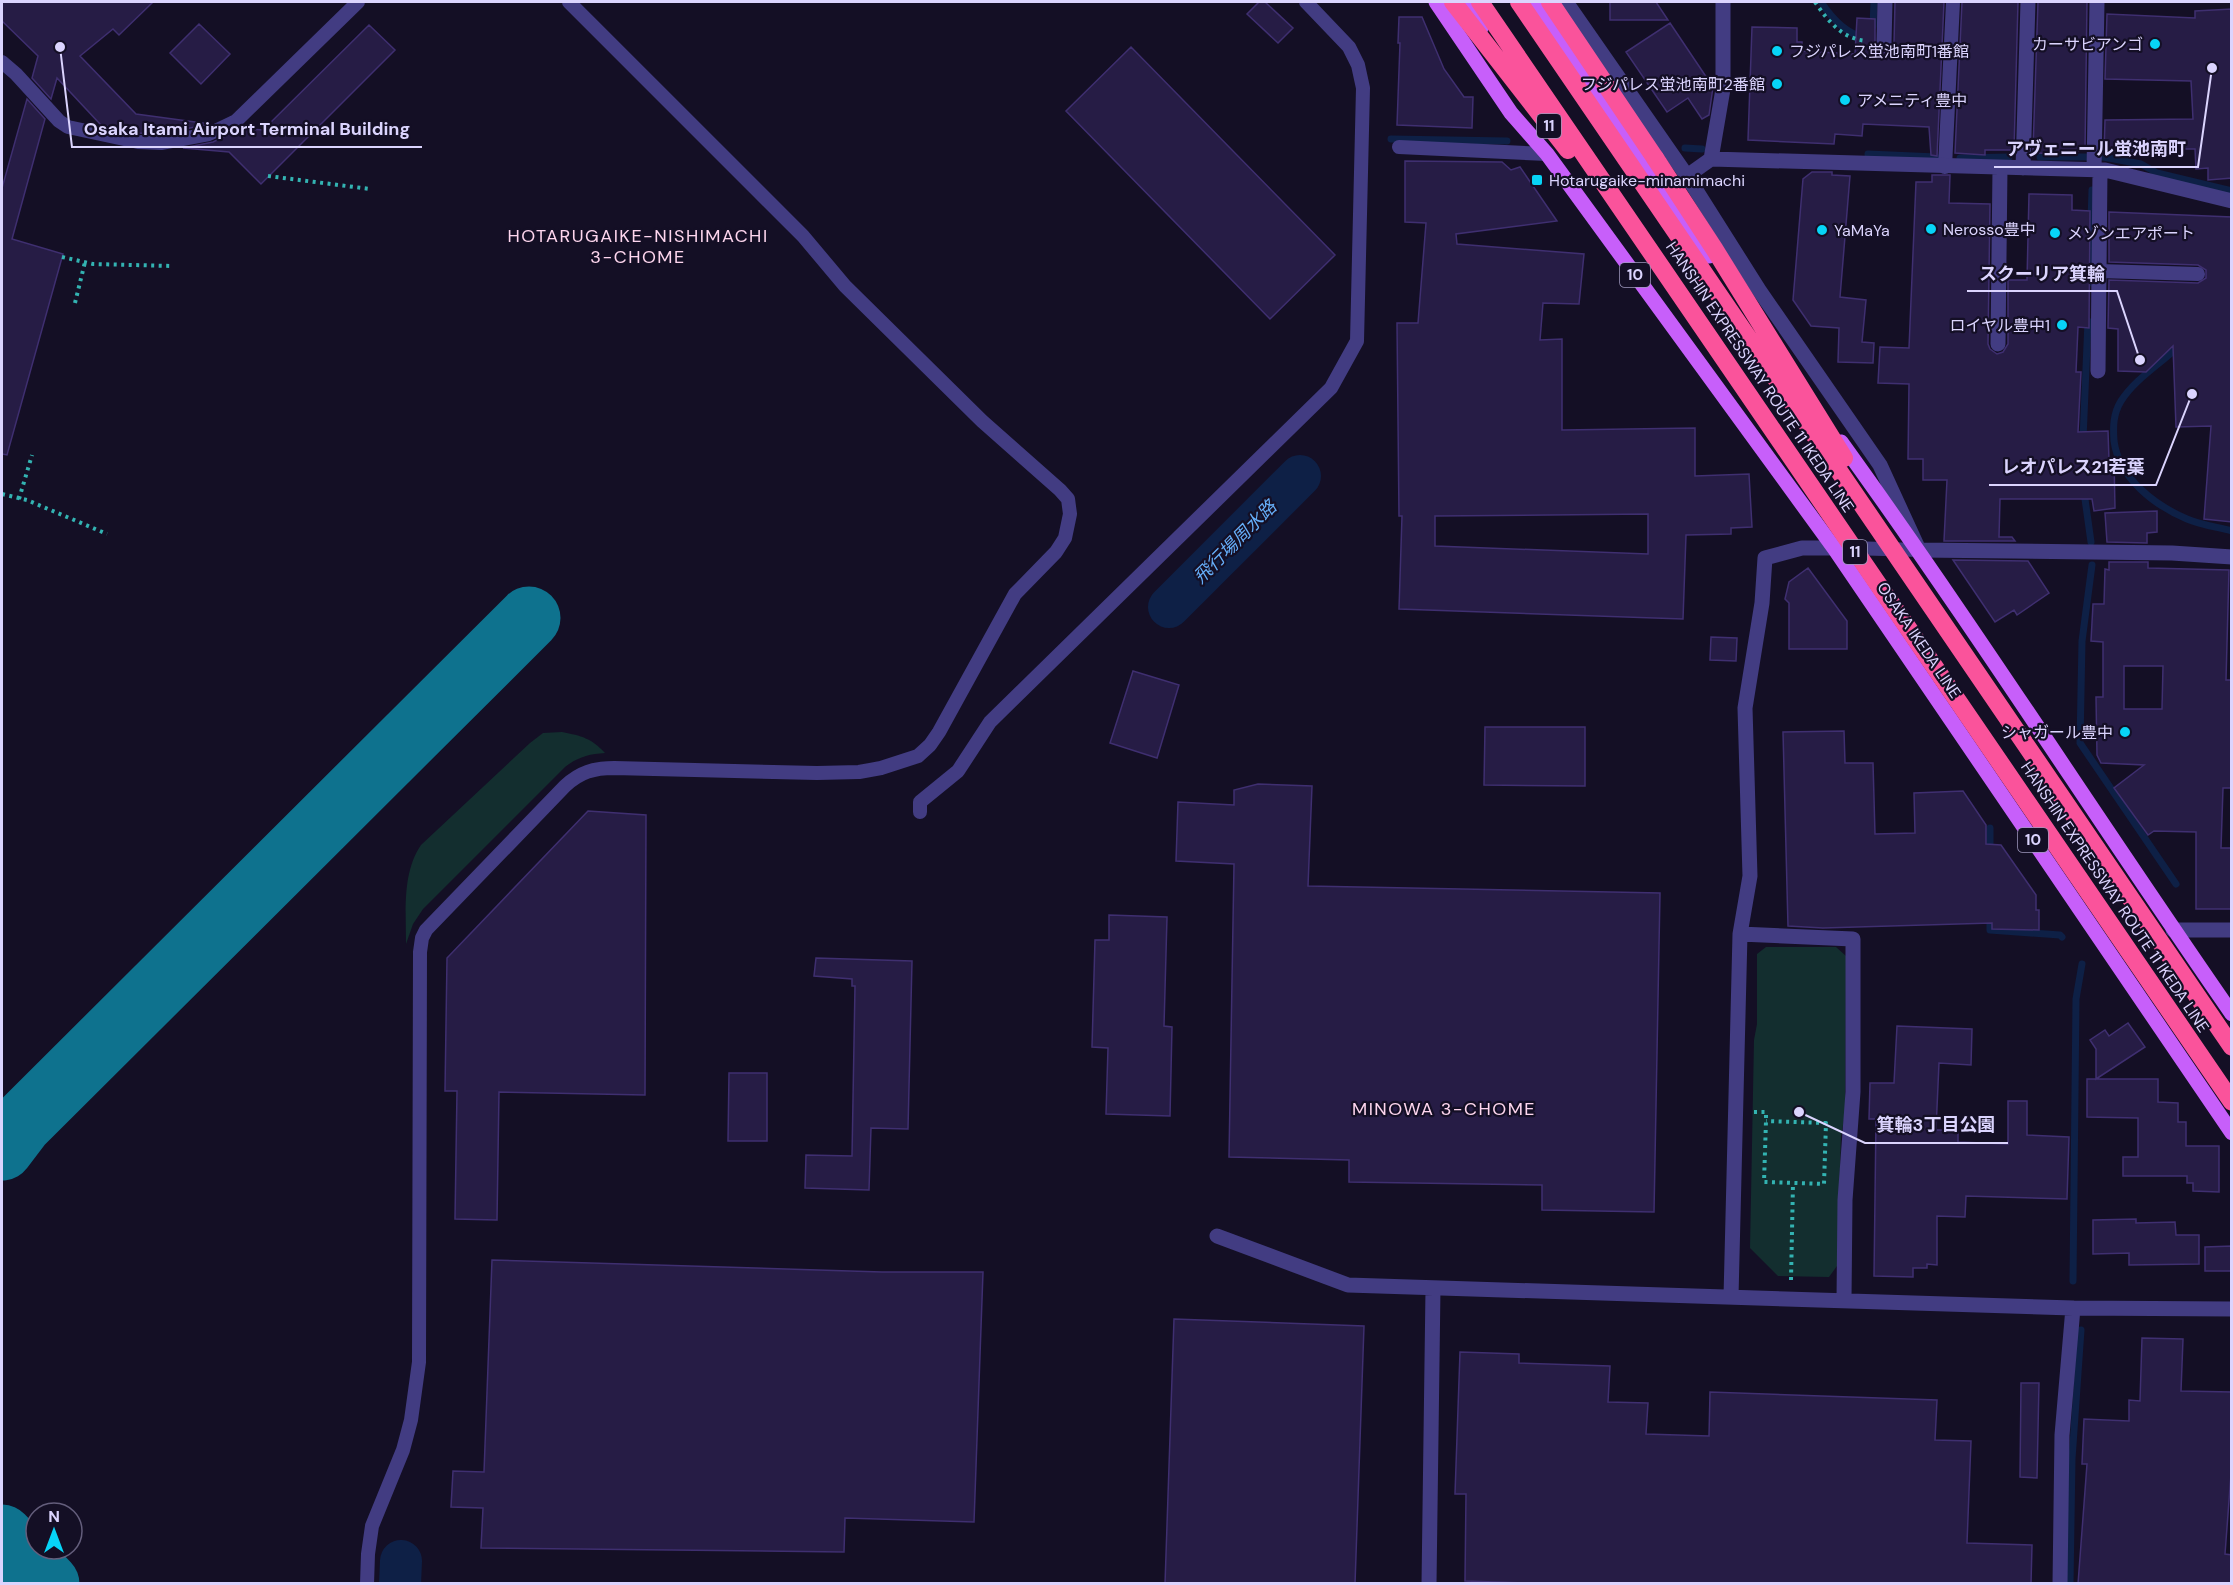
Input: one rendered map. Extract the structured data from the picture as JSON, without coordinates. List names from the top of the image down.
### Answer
{
  "streets": {
    "highway": ["11", "HANSHIN EXPRESSWAY ROUTE 11 IKEDA LINE"],
    "main road": ["10", "OSAKA IKEDA LINE"]
  },
  "crossings": [
    ["11", "HANSHIN EXPRESSWAY ROUTE 11 IKEDA LINE"]
  ],
  "districts": ["HOTARUGAIKE-NISHIMACHI 3-CHOME", "MINOWA 3-CHOME"],
  "water": ["飛行場周水路"],
  "places": {
    "other": [
      "カーサビアンゴ",
      "Osaka Itami Airport Terminal Building",
      "フジパレス蛍池南町1番館",
      "アヴェニール蛍池南町",
      "フジパレス蛍池南町2番館",
      "アメニティ豊中",
      "Nerosso豊中",
      "YaMaYa",
      "メゾンエアポート",
      "ロイヤル豊中1",
      "スクーリア箕輪",
      "レオパレス21若葉",
      "シャガール豊中",
      "箕輪3丁目公園"
    ],
    "transit": ["Hotarugaike-minamimachi"]
  },
  "north": "top"
}
